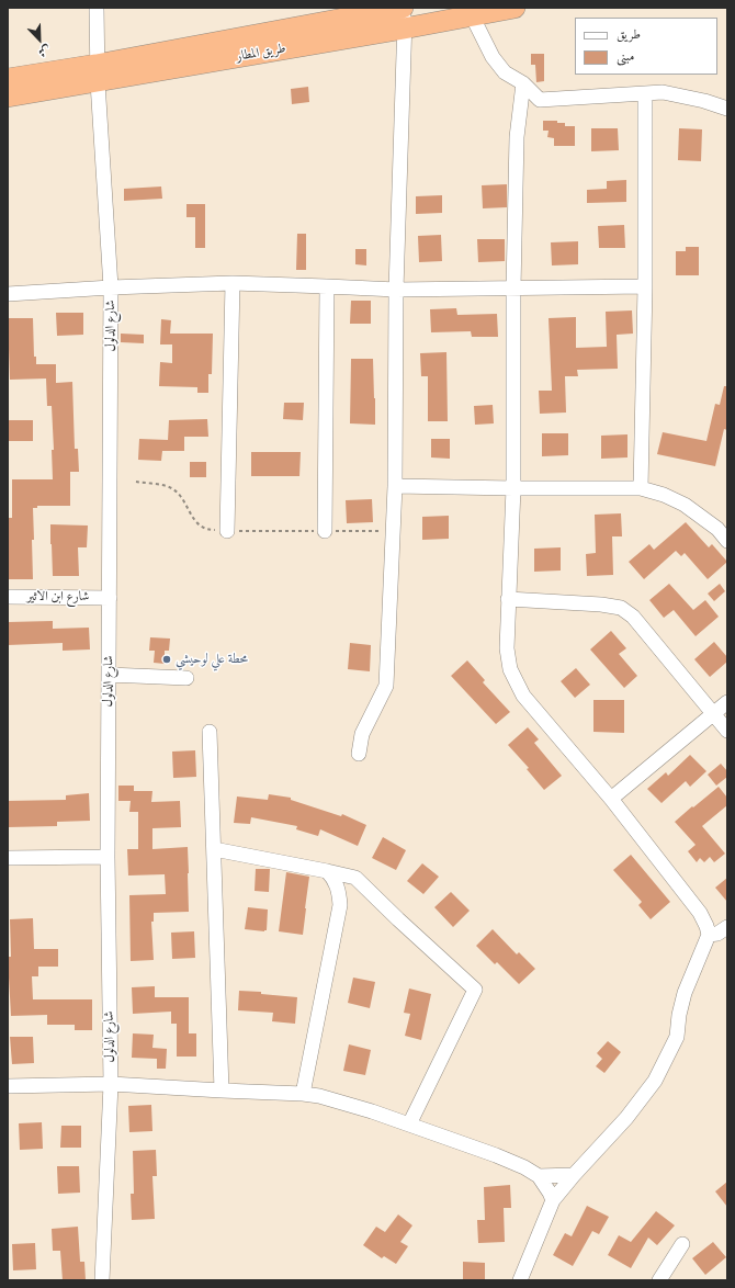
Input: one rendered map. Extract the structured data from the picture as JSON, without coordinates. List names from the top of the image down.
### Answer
{
  "streets": {
    "highway": ["طريق المطار"],
    "street": ["شارع الدلول", "شارع ابن الاثير"]
  },
  "crossings": [
    ["طريق المطار", "شارع الدلول"],
    ["شارع الدلول", "شارع ابن الاثير"]
  ],
  "places": ["محطة علي لوحيشي"],
  "legend": ["طريق", "مبنى"],
  "north": "bottom right"
}
